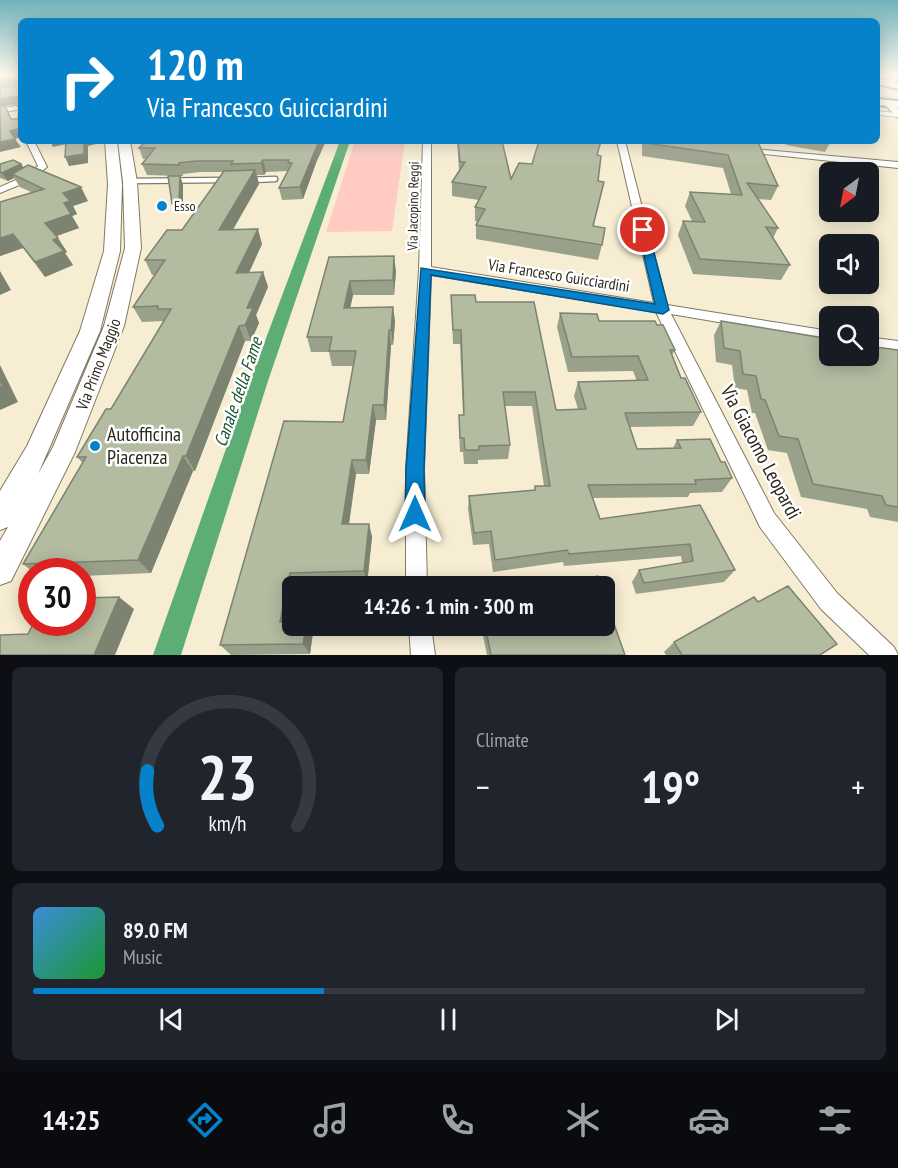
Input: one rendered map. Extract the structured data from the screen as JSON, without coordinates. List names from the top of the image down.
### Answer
{
  "streets": {
    "main road": ["Via Primo Maggio"],
    "street": ["Via Jacopino Reggi", "Via Francesco Guicciardini", "Via Giacomo Leopardi"]
  },
  "crossings": [
    ["Via Jacopino Reggi", "Via Francesco Guicciardini"],
    ["Via Francesco Guicciardini", "Via Giacomo Leopardi"]
  ],
  "water": ["Canale della Fame"],
  "places": ["Esso", "Autofficina Piacenza"],
  "north": "bottom left",
  "page": {
    "turn": ["120 m", "Via Francesco Guicciardini"],
    "limit": "30",
    "trip": "14:26 · 1 min · 300 m",
    "tile": "Climate",
    "heat": ["−", "19°", "+"],
    "song": ["89.0 FM", "Music"],
    "tabs": "14:25",
    "gauge": ["23", "km/h"]
  }
}
